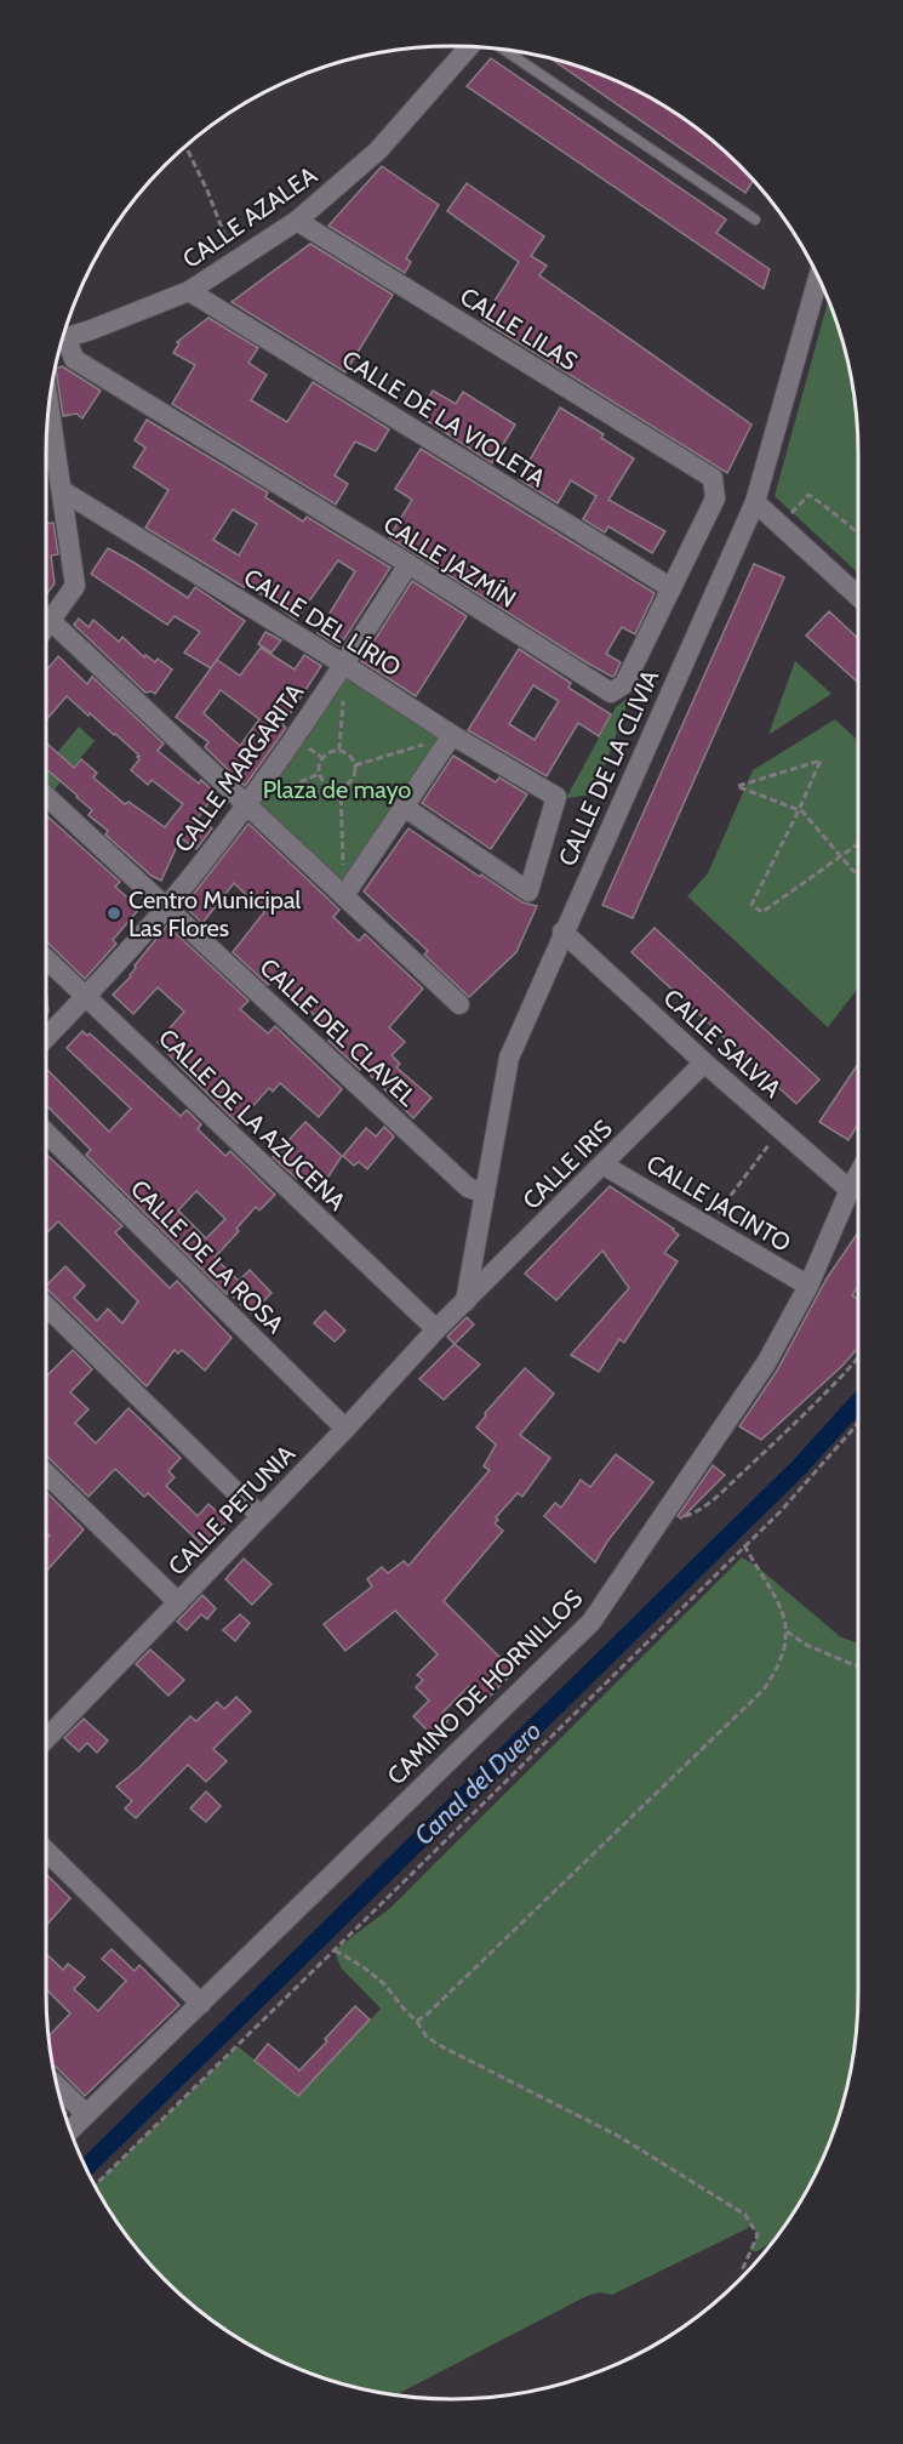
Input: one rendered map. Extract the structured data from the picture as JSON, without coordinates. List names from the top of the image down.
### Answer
{
  "streets": {
    "street": [
      "CALLE AZALEA",
      "CALLE LILAS",
      "CALLE DE LA VIOLETA",
      "CALLE JAZMÍN",
      "CALLE DEL LÍRIO",
      "CALLE MARGARITA",
      "CALLE DE LA CLIVIA",
      "CALLE DEL CLAVEL",
      "CALLE SALVIA",
      "CALLE DE LA AZUCENA",
      "CALLE IRIS",
      "CALLE JACINTO",
      "CALLE DE LA ROSA",
      "CALLE PETUNIA",
      "CAMINO DE HORNILLOS"
    ]
  },
  "crossings": [
    ["CALLE AZALEA", "CALLE LILAS"],
    ["CALLE AZALEA", "CALLE DE LA VIOLETA"],
    ["CALLE LILAS", "CALLE JAZMÍN"],
    ["CALLE DE LA VIOLETA", "CALLE JAZMÍN"],
    ["CALLE JAZMÍN", "CALLE MARGARITA"],
    ["CALLE DEL LÍRIO", "CALLE MARGARITA"],
    ["CALLE MARGARITA", "CALLE DEL CLAVEL"],
    ["CALLE MARGARITA", "CALLE DE LA AZUCENA"],
    ["CALLE DE LA CLIVIA", "CALLE DEL CLAVEL"],
    ["CALLE DE LA CLIVIA", "CALLE SALVIA"],
    ["CALLE DE LA CLIVIA", "CALLE IRIS"],
    ["CALLE DE LA CLIVIA", "CALLE PETUNIA"],
    ["CALLE SALVIA", "CALLE IRIS"],
    ["CALLE SALVIA", "CAMINO DE HORNILLOS"],
    ["CALLE DE LA AZUCENA", "CALLE PETUNIA"],
    ["CALLE IRIS", "CALLE JACINTO"],
    ["CALLE IRIS", "CALLE PETUNIA"],
    ["CALLE JACINTO", "CAMINO DE HORNILLOS"],
    ["CALLE DE LA ROSA", "CALLE PETUNIA"]
  ],
  "water": ["Canal del Duero"],
  "parks": ["Plaza de mayo"],
  "places": ["Centro Municipal Las Flores"]
}
